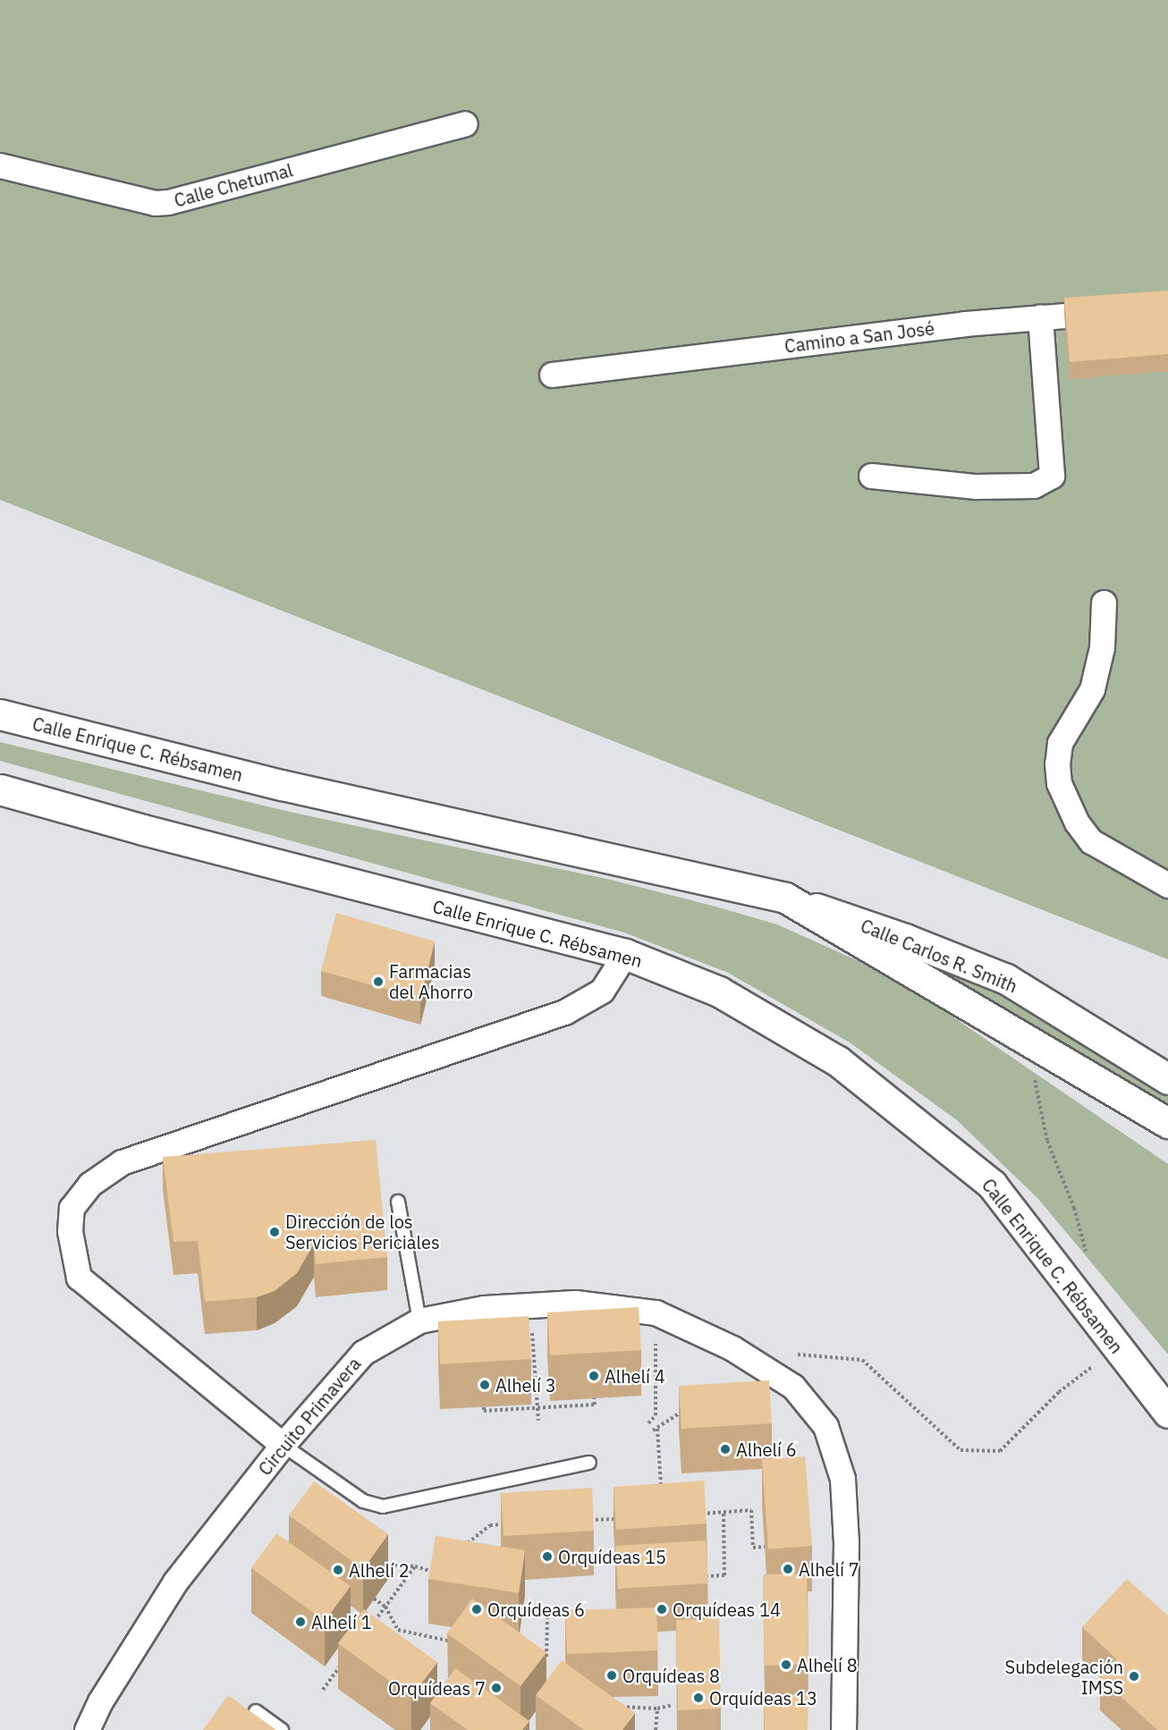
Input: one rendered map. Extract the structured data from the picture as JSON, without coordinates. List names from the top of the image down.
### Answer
{
  "streets": {
    "main road": ["Calle Enrique C. Rébsamen", "Calle Carlos R. Smith"],
    "street": ["Calle Chetumal", "Camino a San José", "Circuito Primavera"]
  },
  "crossings": [
    ["Calle Enrique C. Rébsamen", "Calle Carlos R. Smith"]
  ],
  "places": [
    "Farmacias del Ahorro",
    "Dirección de los Servicios Periciales",
    "Alhelí 4",
    "Alhelí 3",
    "Alhelí 6",
    "Orquídeas 15",
    "Alhelí 7",
    "Alhelí 2",
    "Orquídeas 6",
    "Orquídeas 14",
    "Alhelí 1",
    "Alhelí 8",
    "Orquídeas 8",
    "Subdelegación IMSS",
    "Orquídeas 7",
    "Orquídeas 13"
  ]
}
